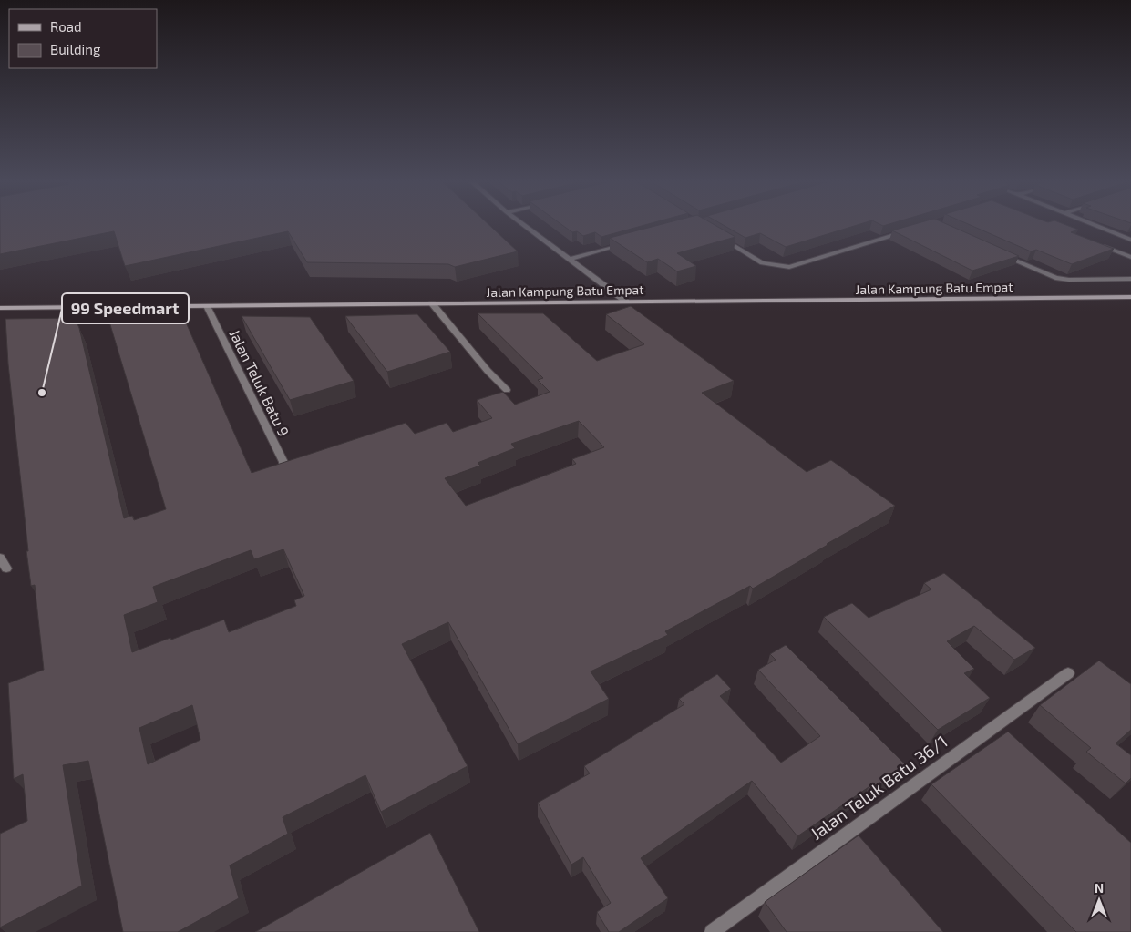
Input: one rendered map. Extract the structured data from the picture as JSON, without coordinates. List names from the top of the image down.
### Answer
{
  "streets": {
    "main road": ["Jalan Kampung Batu Empat"],
    "street": ["Jalan Teluk Batu 9", "Jalan Teluk Batu 36/1"]
  },
  "crossings": [
    ["Jalan Kampung Batu Empat", "Jalan Teluk Batu 9"]
  ],
  "places": ["99 Speedmart"],
  "legend": ["Road", "Building"],
  "north": "top"
}
